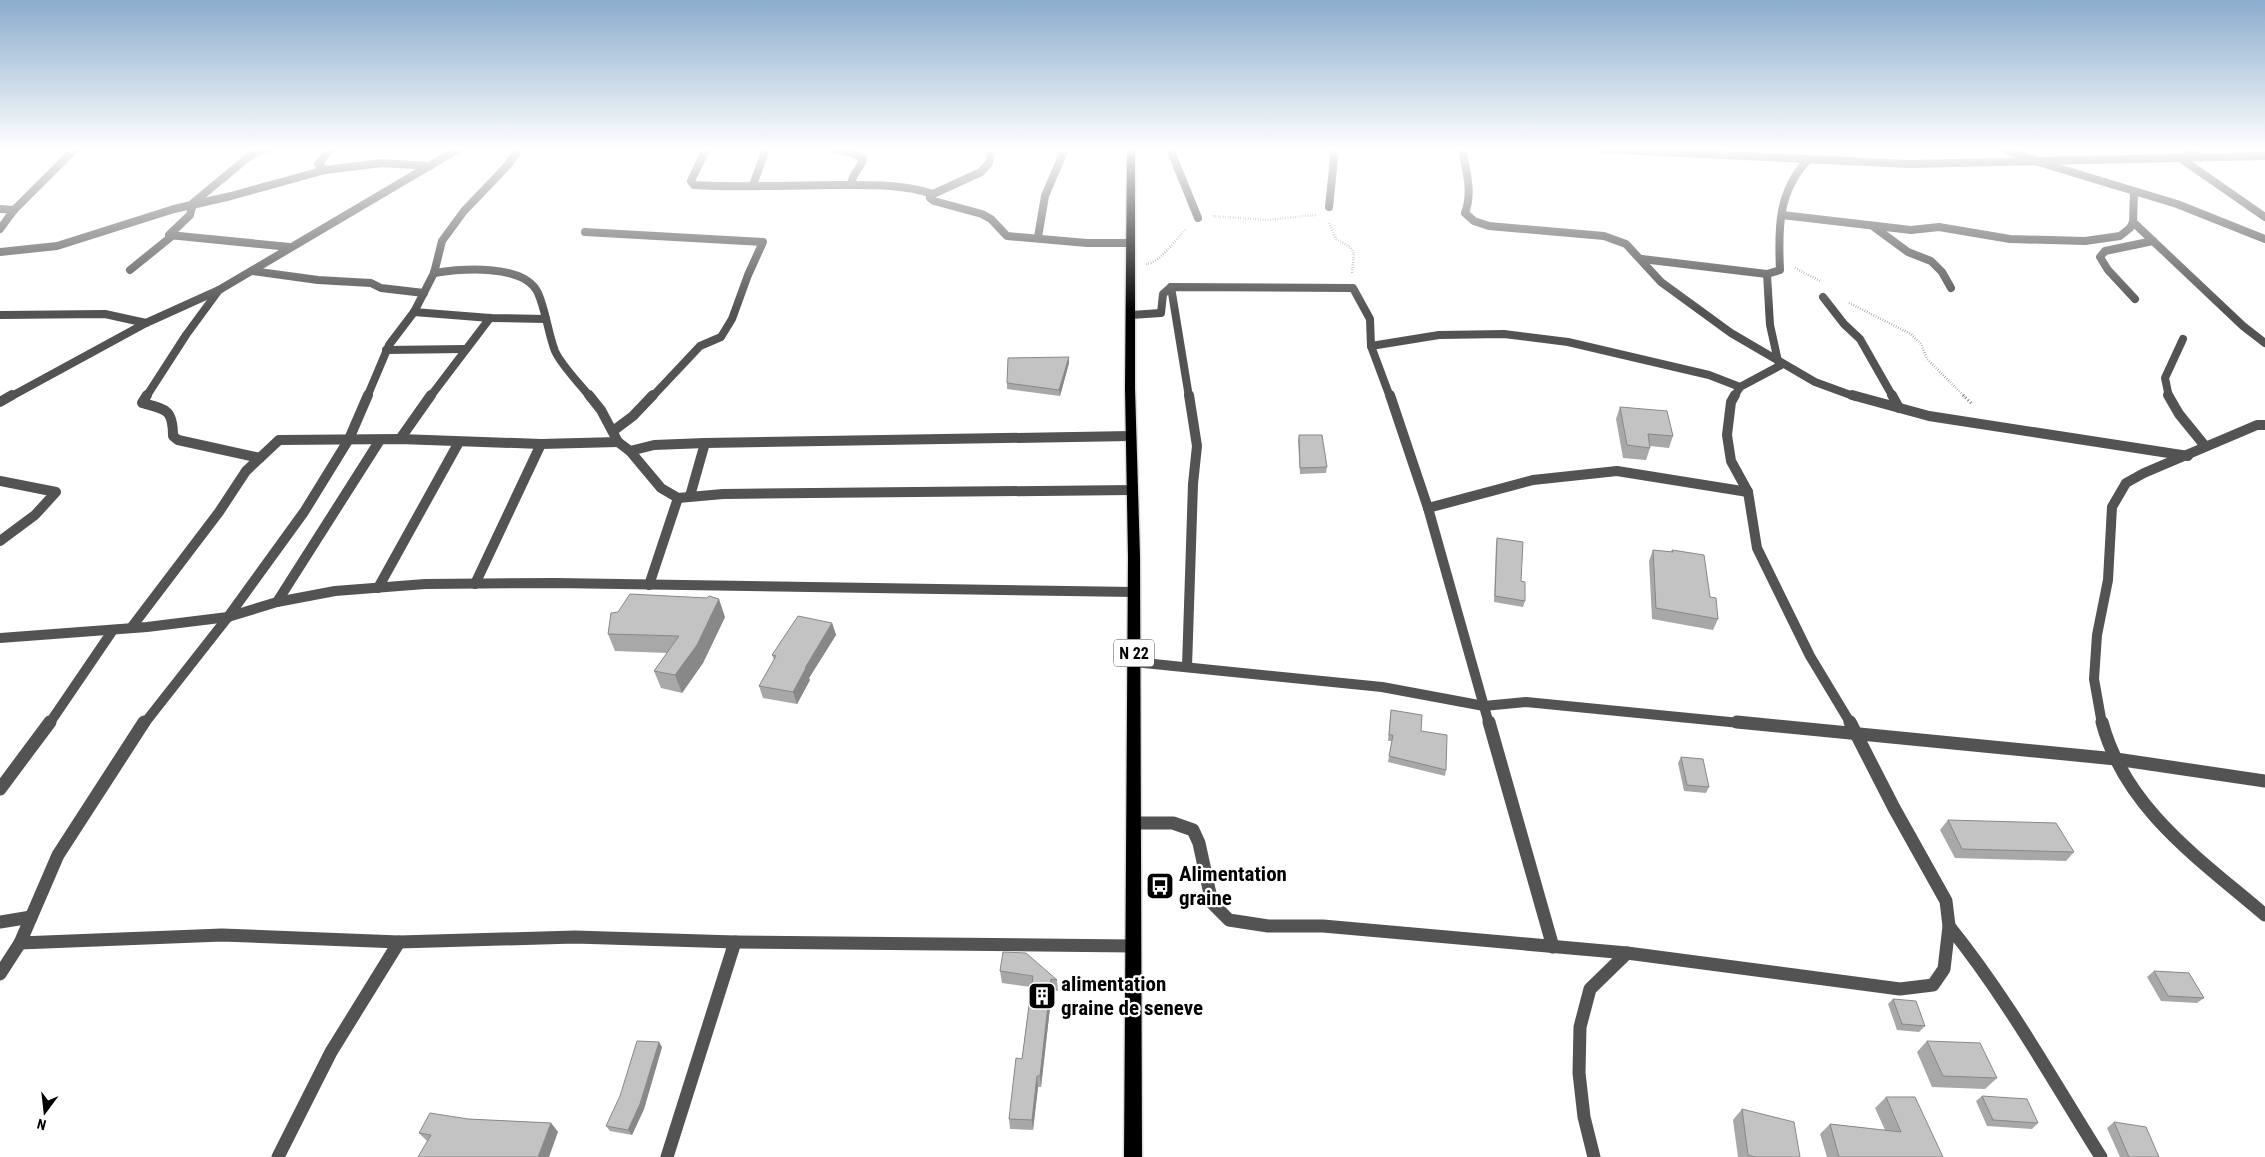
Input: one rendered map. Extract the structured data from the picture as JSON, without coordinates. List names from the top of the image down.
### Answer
{
  "streets": {
    "main road": ["N 22"]
  },
  "places": {
    "bus stop": ["Alimentation graine"],
    "building": ["alimentation graine de seneve"]
  },
  "north": "bottom"
}
